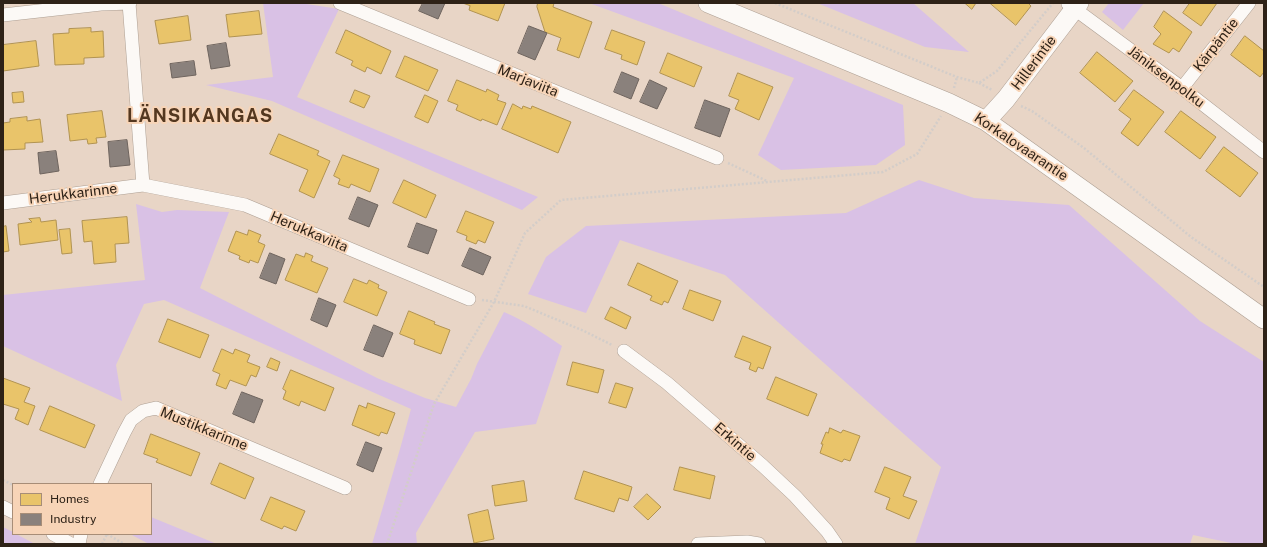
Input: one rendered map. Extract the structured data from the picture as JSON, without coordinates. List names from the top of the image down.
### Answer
{
  "streets": {
    "street": [
      "Kärpäntie",
      "Hillerintie",
      "Jäniksenpolku",
      "Marjaviita",
      "Korkalovaarantie",
      "Herukkarinne",
      "Herukkaviita",
      "Mustikkarinne",
      "Erkintie"
    ]
  },
  "crossings": [
    ["Kärpäntie", "Jäniksenpolku"],
    ["Hillerintie", "Jäniksenpolku"],
    ["Hillerintie", "Korkalovaarantie"],
    ["Herukkarinne", "Herukkaviita"]
  ],
  "districts": ["LÄNSIKANGAS"],
  "legend": ["Homes", "Industry"]
}
